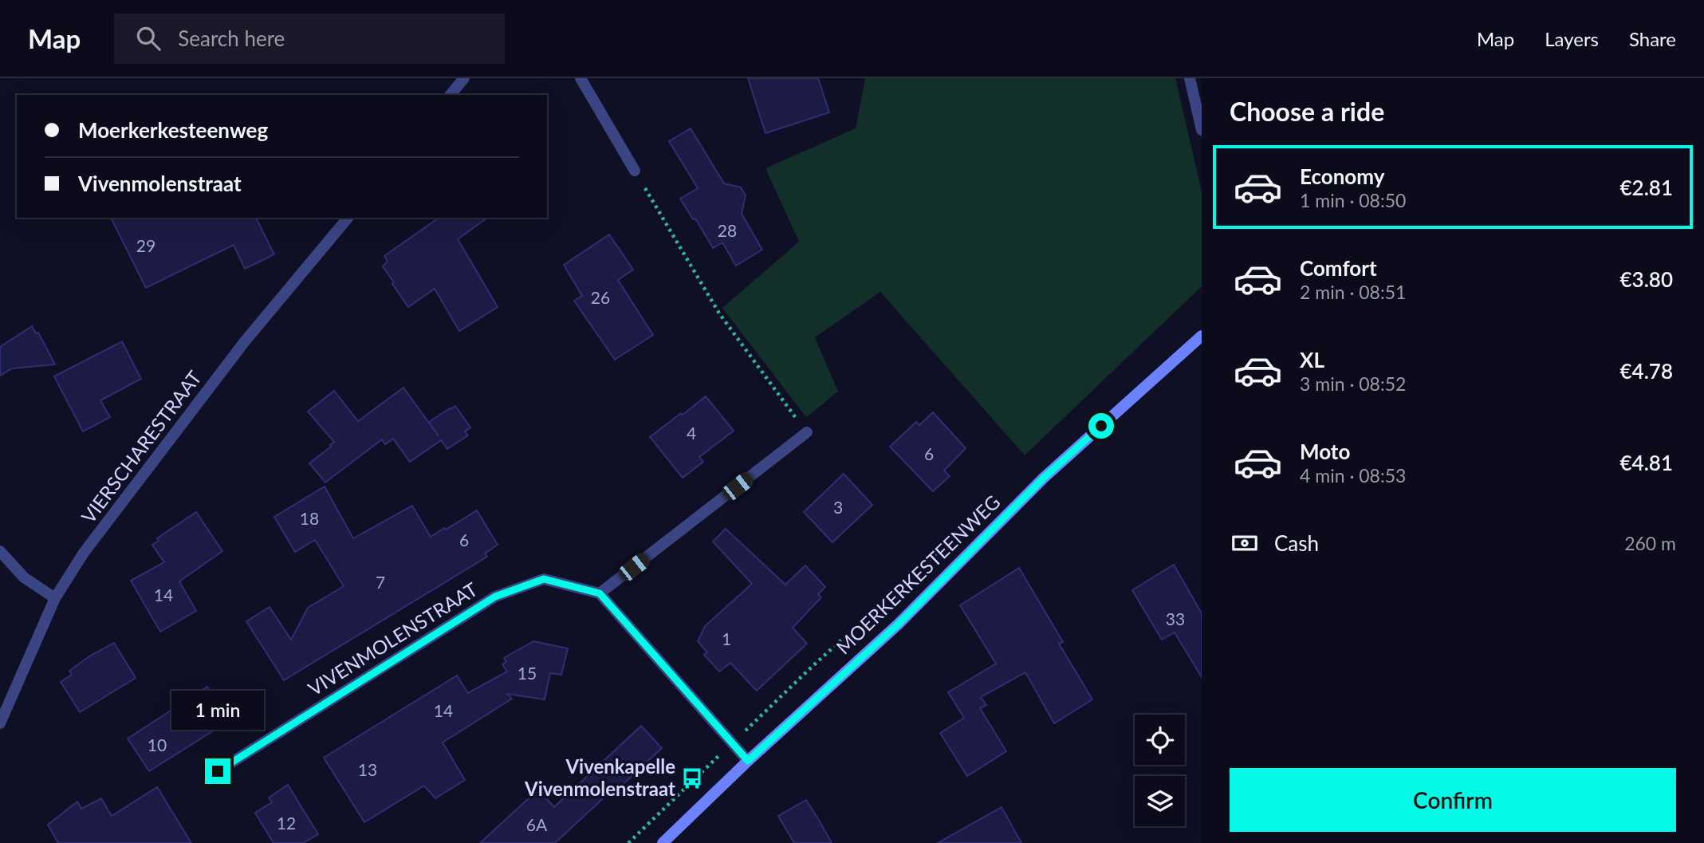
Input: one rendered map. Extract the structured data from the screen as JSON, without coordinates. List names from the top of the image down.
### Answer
{
  "streets": {
    "street": ["VIERSCHARESTRAAT", "MOERKERKESTEENWEG", "VIVENMOLENSTRAAT"]
  },
  "places": {
    "bus stop": ["Vivenkapelle Vivenmolenstraat"]
  },
  "house_numbers": [
    "28",
    "29",
    "26",
    "4",
    "6",
    "3",
    "18",
    "6",
    "7",
    "14",
    "33",
    "1",
    "15",
    "14",
    "10",
    "13",
    "12",
    "6A"
  ],
  "page": {
    "header": "Map",
    "search": "Search here",
    "nav": ["Map", "Layers", "Share"],
    "heading": "Choose a ride",
    "banner": ["Moerkerkesteenweg", "Vivenmolenstraat"],
    "list": [
      {
        "name": "Economy",
        "note": "1 min · 08:50",
        "value": "€2.81"
      },
      {
        "name": "Comfort",
        "note": "2 min · 08:51",
        "value": "€3.80"
      },
      {
        "name": "XL",
        "note": "3 min · 08:52",
        "value": "€4.78"
      },
      {
        "name": "Moto",
        "note": "4 min · 08:53",
        "value": "€4.81"
      }
    ],
    "pay": ["Cash", "260 m"],
    "bubble": "1 min",
    "buttons": "Confirm"
  }
}
